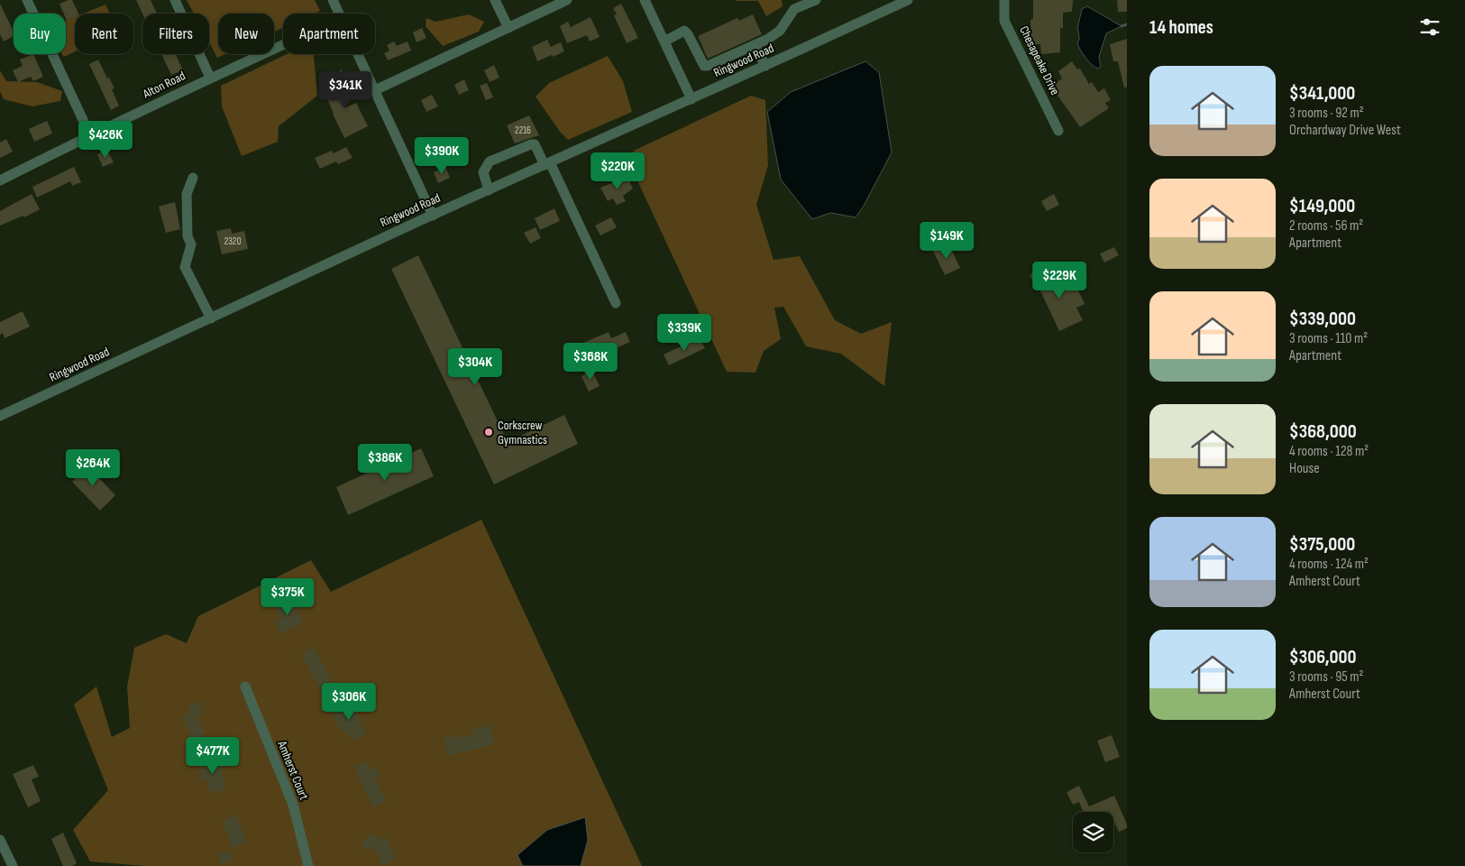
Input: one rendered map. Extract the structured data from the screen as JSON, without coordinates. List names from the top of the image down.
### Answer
{
  "streets": {
    "street": [
      "Ringwood Road",
      "Chesapeake Drive",
      "Alton Road",
      "Amherst Court"
    ]
  },
  "places": ["Corkscrew Gymnastics"],
  "house_numbers": ["2216", "2320"],
  "page": {
    "heading": "14 homes",
    "chip": [
      "Buy",
      "Rent",
      "Filters",
      "New",
      "Apartment"
    ],
    "list": [
      {
        "name": "$341,000",
        "note": "3 rooms · 92 m² · Orchardway Drive West"
      },
      {
        "name": "$149,000",
        "note": "2 rooms · 56 m² · Apartment"
      },
      {
        "name": "$339,000",
        "note": "3 rooms · 110 m² · Apartment"
      },
      {
        "name": "$368,000",
        "note": "4 rooms · 128 m² · House"
      },
      {
        "name": "$375,000",
        "note": "4 rooms · 124 m² · Amherst Court"
      },
      {
        "name": "$306,000",
        "note": "3 rooms · 95 m² · Amherst Court"
      }
    ],
    "price": [
      "$341K",
      "$426K",
      "$390K",
      "$220K",
      "$149K",
      "$229K",
      "$339K",
      "$368K",
      "$304K",
      "$386K",
      "$264K",
      "$375K",
      "$306K",
      "$477K"
    ]
  }
}
